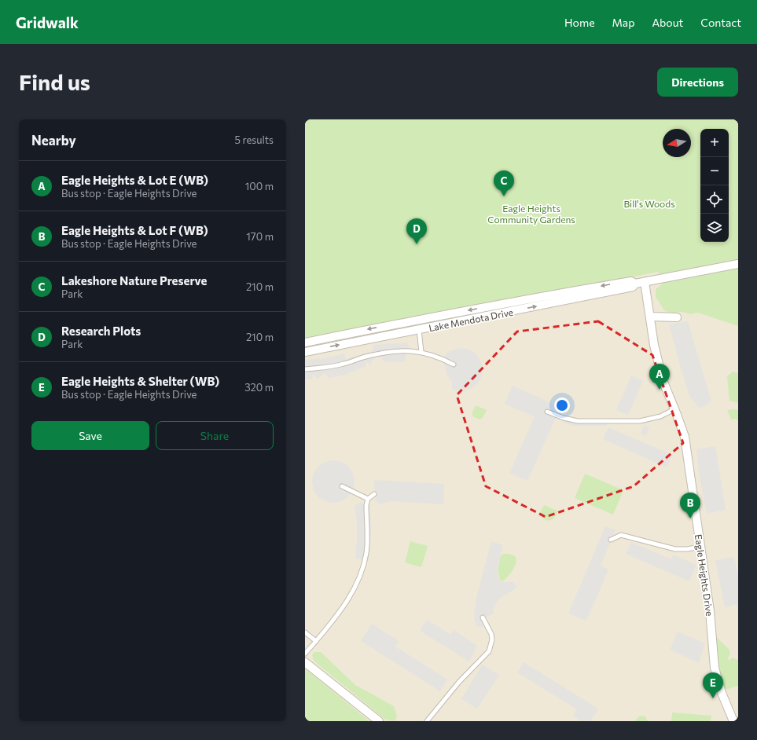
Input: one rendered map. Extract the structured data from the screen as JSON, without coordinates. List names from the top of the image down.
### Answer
{
  "streets": {
    "street": ["Lake Mendota Drive", "Eagle Heights Drive"]
  },
  "crossings": [
    ["Lake Mendota Drive", "Eagle Heights Drive"]
  ],
  "parks": ["Bill's Woods", "Eagle Heights Community Gardens"],
  "north": "left",
  "page": {
    "header": "Gridwalk",
    "nav": [
      "Home",
      "Map",
      "About",
      "Contact"
    ],
    "buttons": [
      "Directions",
      ["Save", "Share"]
    ],
    "title": "Find us",
    "heading": ["Nearby", "5 results"],
    "map_buttons": ["+", "−"],
    "list": [
      {
        "mark": "A",
        "name": "Eagle Heights & Lot E (WB)",
        "note": "Bus stop · Eagle Heights Drive",
        "value": "100 m"
      },
      {
        "mark": "B",
        "name": "Eagle Heights & Lot F (WB)",
        "note": "Bus stop · Eagle Heights Drive",
        "value": "170 m"
      },
      {
        "mark": "C",
        "name": "Lakeshore Nature Preserve",
        "note": "Park",
        "value": "210 m"
      },
      {
        "mark": "D",
        "name": "Research Plots",
        "note": "Park",
        "value": "210 m"
      },
      {
        "mark": "E",
        "name": "Eagle Heights & Shelter (WB)",
        "note": "Bus stop · Eagle Heights Drive",
        "value": "320 m"
      }
    ],
    "pins": [
      "C",
      "D",
      "A",
      "B",
      "E"
    ]
  }
}
